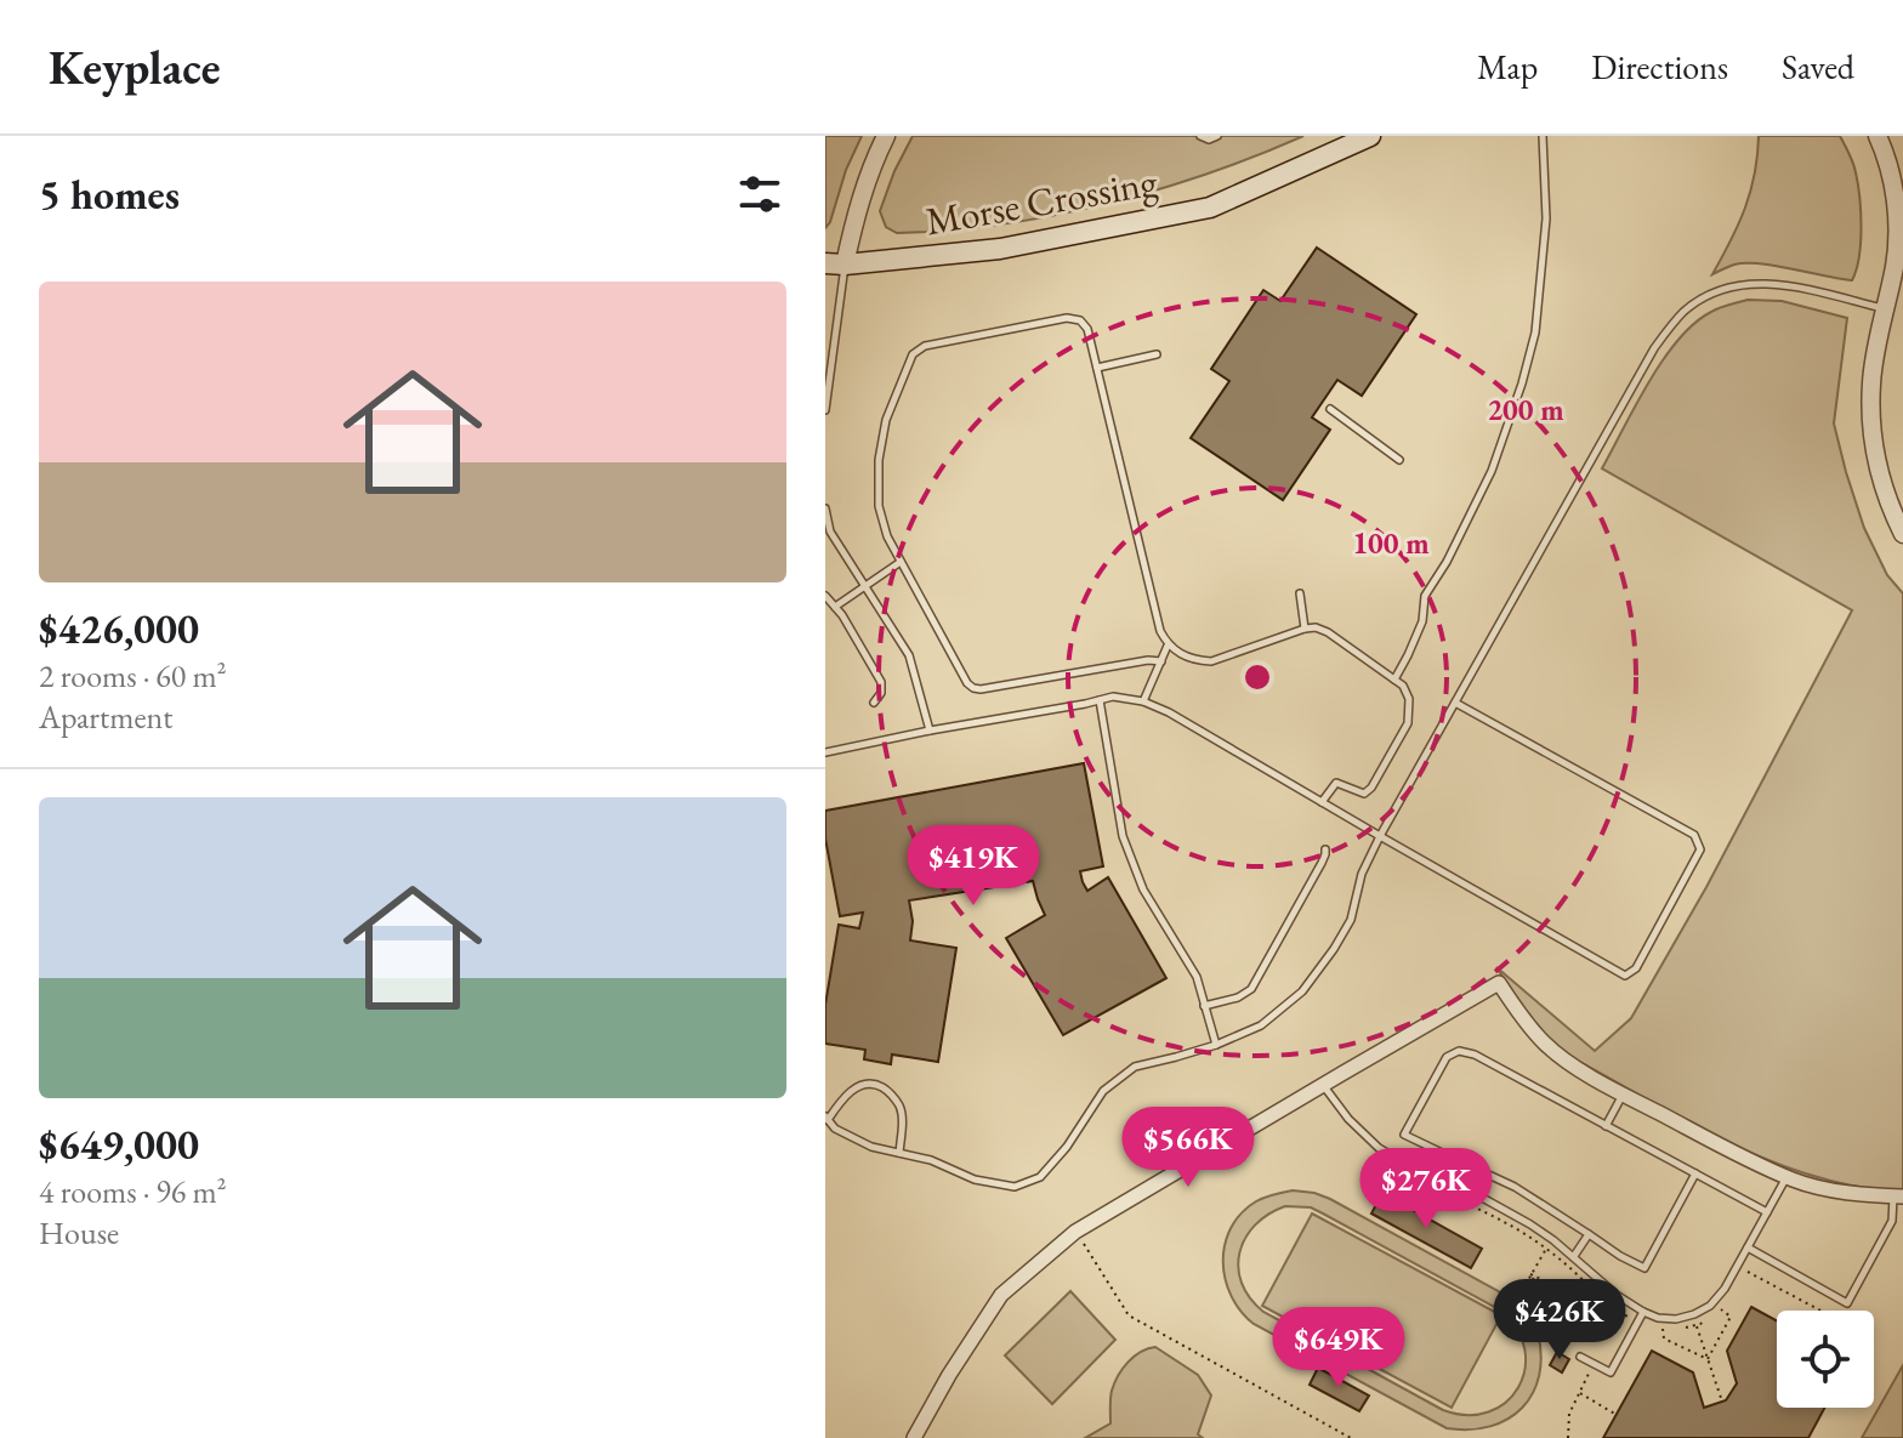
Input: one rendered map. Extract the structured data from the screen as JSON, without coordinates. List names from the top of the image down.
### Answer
{
  "streets": {
    "main road": ["Morse Crossing"]
  },
  "page": {
    "header": "Keyplace",
    "nav": ["Map", "Directions", "Saved"],
    "heading": "5 homes",
    "list": [
      {
        "name": "$426,000",
        "note": "2 rooms · 60 m² · Apartment"
      },
      {
        "name": "$649,000",
        "note": "4 rooms · 96 m² · House"
      }
    ],
    "price": [
      "$419K",
      "$566K",
      "$276K",
      "$426K",
      "$649K"
    ]
  },
  "rings": ["200 m", "100 m"]
}
